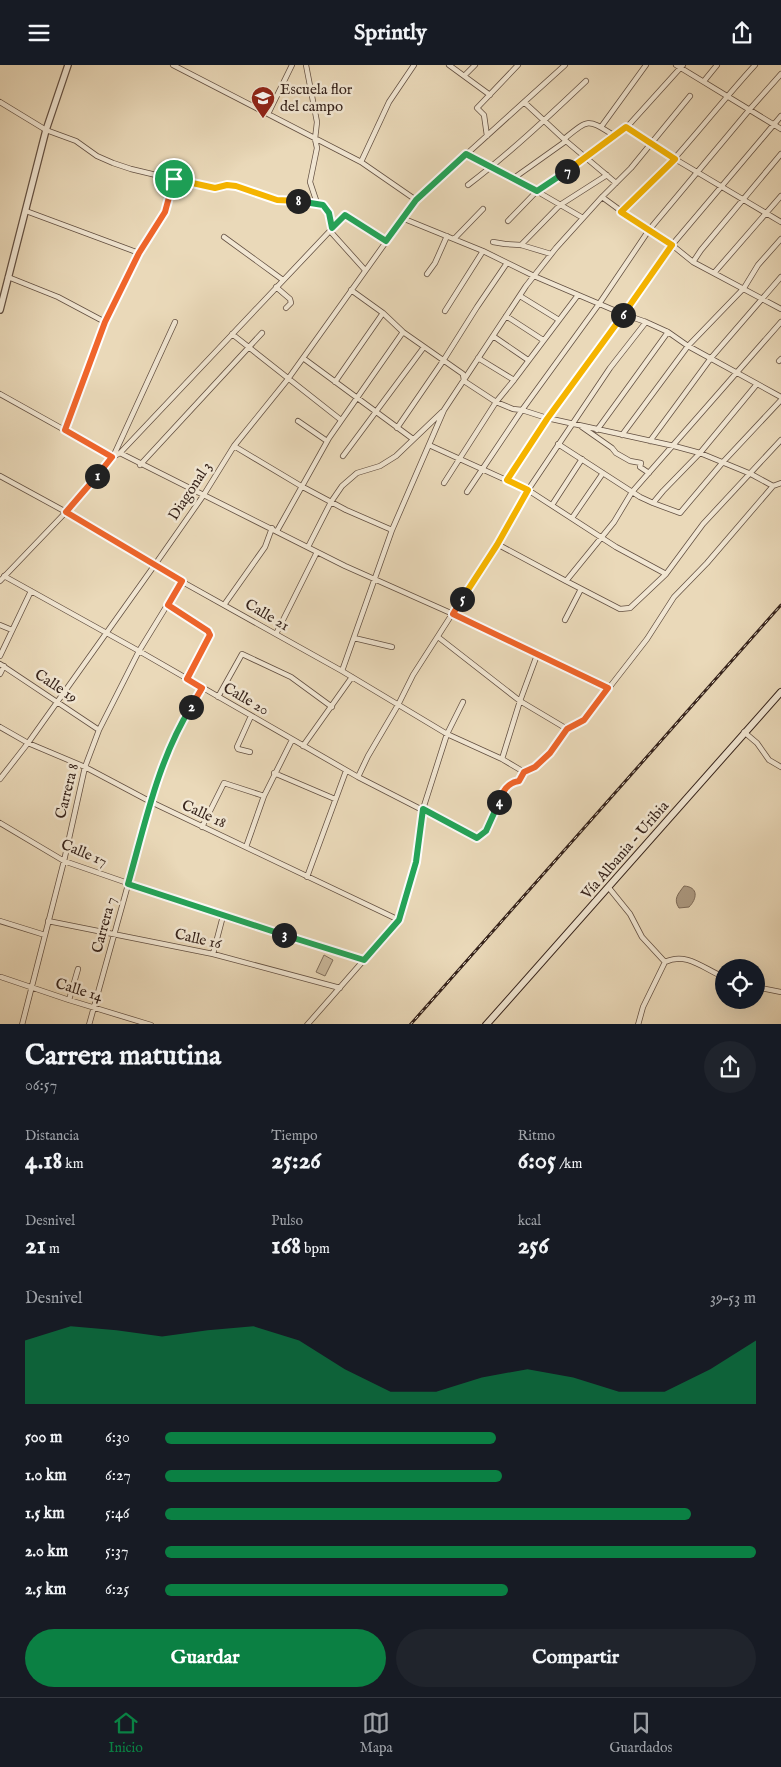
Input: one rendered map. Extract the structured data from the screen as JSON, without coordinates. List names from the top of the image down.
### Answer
{
  "streets": {
    "main road": ["Vía Albania - Uribia"],
    "street": [
      "Diagonal 3",
      "Calle 21",
      "Calle 19",
      "Calle 20",
      "Carrera 8",
      "Calle 18",
      "Calle 17",
      "Carrera 7",
      "Calle 16",
      "Calle 14"
    ]
  },
  "crossings": [
    ["Diagonal 3", "Calle 21"],
    ["Diagonal 3", "Calle 19"],
    ["Diagonal 3", "Calle 20"],
    ["Diagonal 3", "Calle 18"],
    ["Calle 21", "Calle 20"],
    ["Calle 21", "Carrera 8"],
    ["Calle 19", "Carrera 8"],
    ["Calle 20", "Carrera 8"],
    ["Calle 20", "Carrera 7"],
    ["Carrera 8", "Calle 18"],
    ["Carrera 8", "Calle 17"],
    ["Carrera 8", "Calle 16"],
    ["Carrera 8", "Calle 14"],
    ["Calle 18", "Carrera 7"],
    ["Calle 17", "Carrera 7"],
    ["Carrera 7", "Calle 16"],
    ["Carrera 7", "Calle 14"]
  ],
  "places": {
    "school or university": ["Escuela flor del campo"]
  },
  "page": {
    "header": "Sprintly",
    "pins": [
      "7",
      "8",
      "6",
      "1",
      "5",
      "2",
      "4",
      "3"
    ],
    "heading": ["Carrera matutina", "06:57"],
    "stats": [
      ["Distancia", "4.18 km"],
      ["Tiempo", "25:26"],
      ["Ritmo", "6:05 /km"],
      ["Desnivel", "21 m"],
      ["Pulso", "168 bpm"],
      ["kcal", "256"]
    ],
    "chart": ["Desnivel", "39–53 m"],
    "list": [
      {
        "name": "500 m",
        "note": "6:30"
      },
      {
        "name": "1.0 km",
        "note": "6:27"
      },
      {
        "name": "1.5 km",
        "note": "5:46"
      },
      {
        "name": "2.0 km",
        "note": "5:37"
      },
      {
        "name": "2.5 km",
        "note": "6:25"
      }
    ],
    "buttons": ["Guardar", "Compartir"],
    "tabs": ["Inicio", "Mapa", "Guardados"]
  }
}
